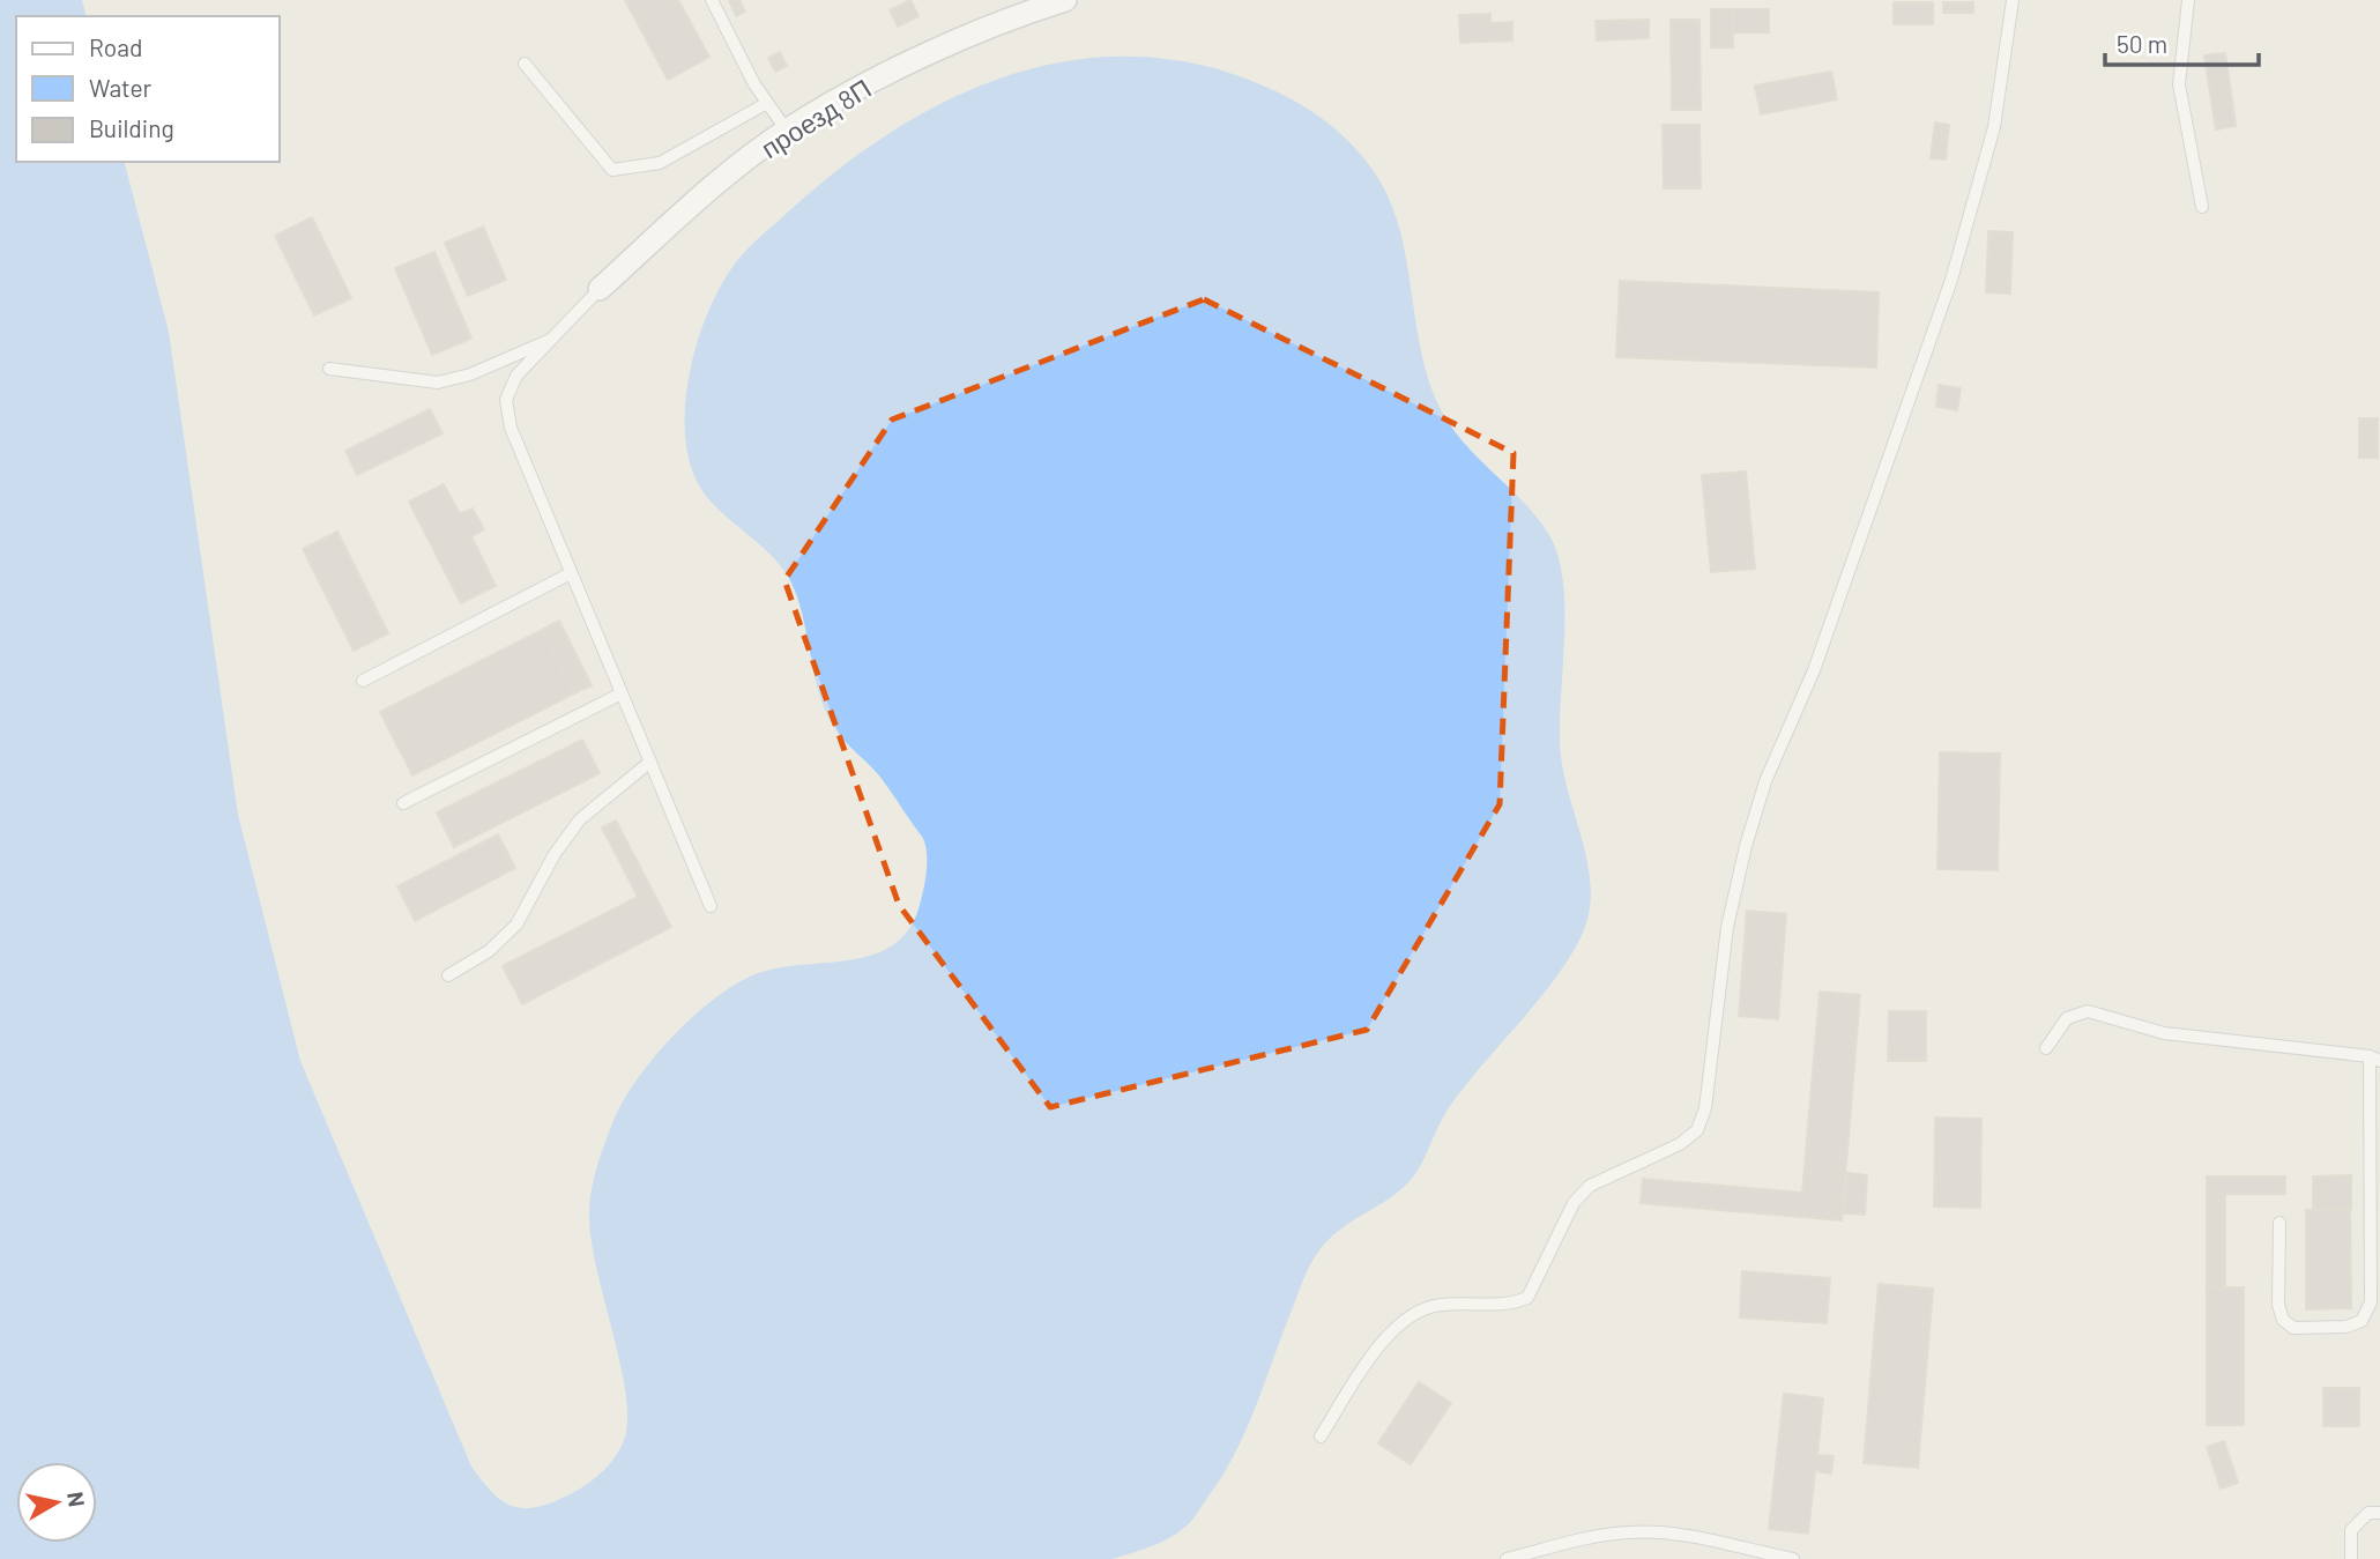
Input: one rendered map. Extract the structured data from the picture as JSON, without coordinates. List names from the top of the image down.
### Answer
{
  "streets": {
    "street": ["проезд 8П"]
  },
  "legend": ["Road", "Water", "Building"],
  "scale_bar": "50 m",
  "north": "right"
}
